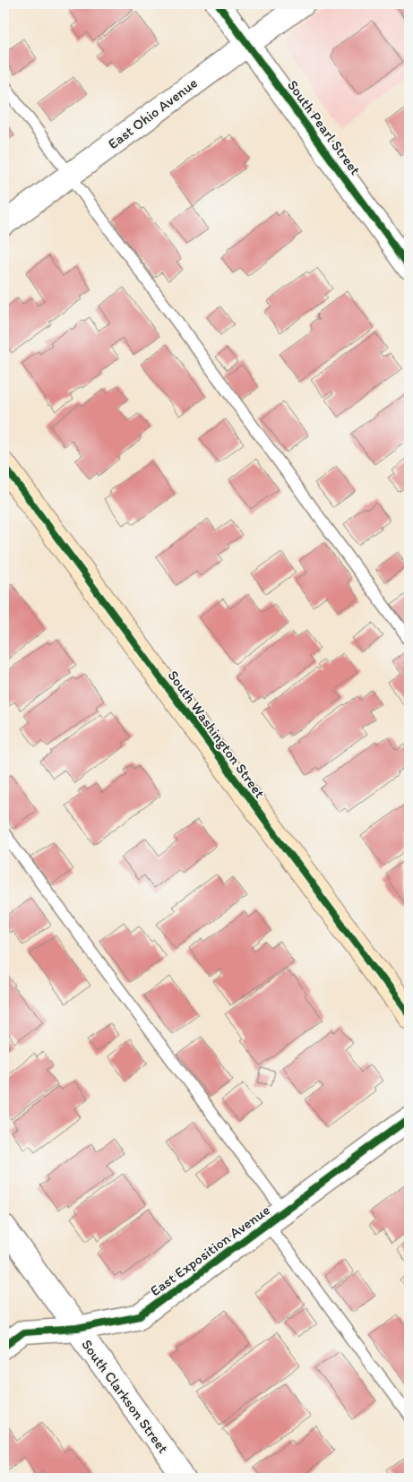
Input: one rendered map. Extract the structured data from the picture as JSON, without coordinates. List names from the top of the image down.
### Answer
{
  "streets": {
    "street": [
      "East Ohio Avenue",
      "South Pearl Street",
      "South Washington Street",
      "East Exposition Avenue",
      "South Clarkson Street"
    ]
  },
  "crossings": [
    ["East Ohio Avenue", "South Pearl Street"],
    ["East Exposition Avenue", "South Clarkson Street"]
  ]
}
